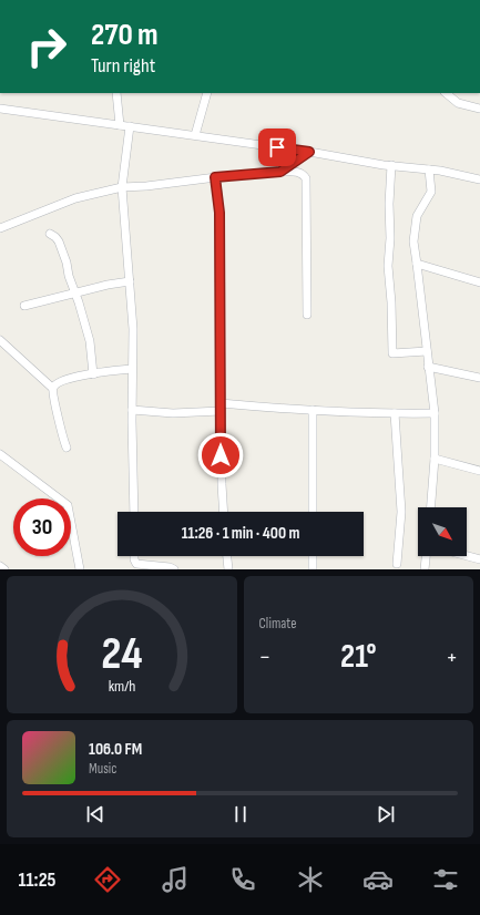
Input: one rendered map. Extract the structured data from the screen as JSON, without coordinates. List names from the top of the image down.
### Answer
{
  "north": "bottom right",
  "page": {
    "turn": ["270 m", "Turn right"],
    "limit": "30",
    "trip": "11:26 · 1 min · 400 m",
    "tile": "Climate",
    "heat": ["−", "21°", "+"],
    "song": ["106.0 FM", "Music"],
    "tabs": "11:25",
    "gauge": ["24", "km/h"]
  }
}
